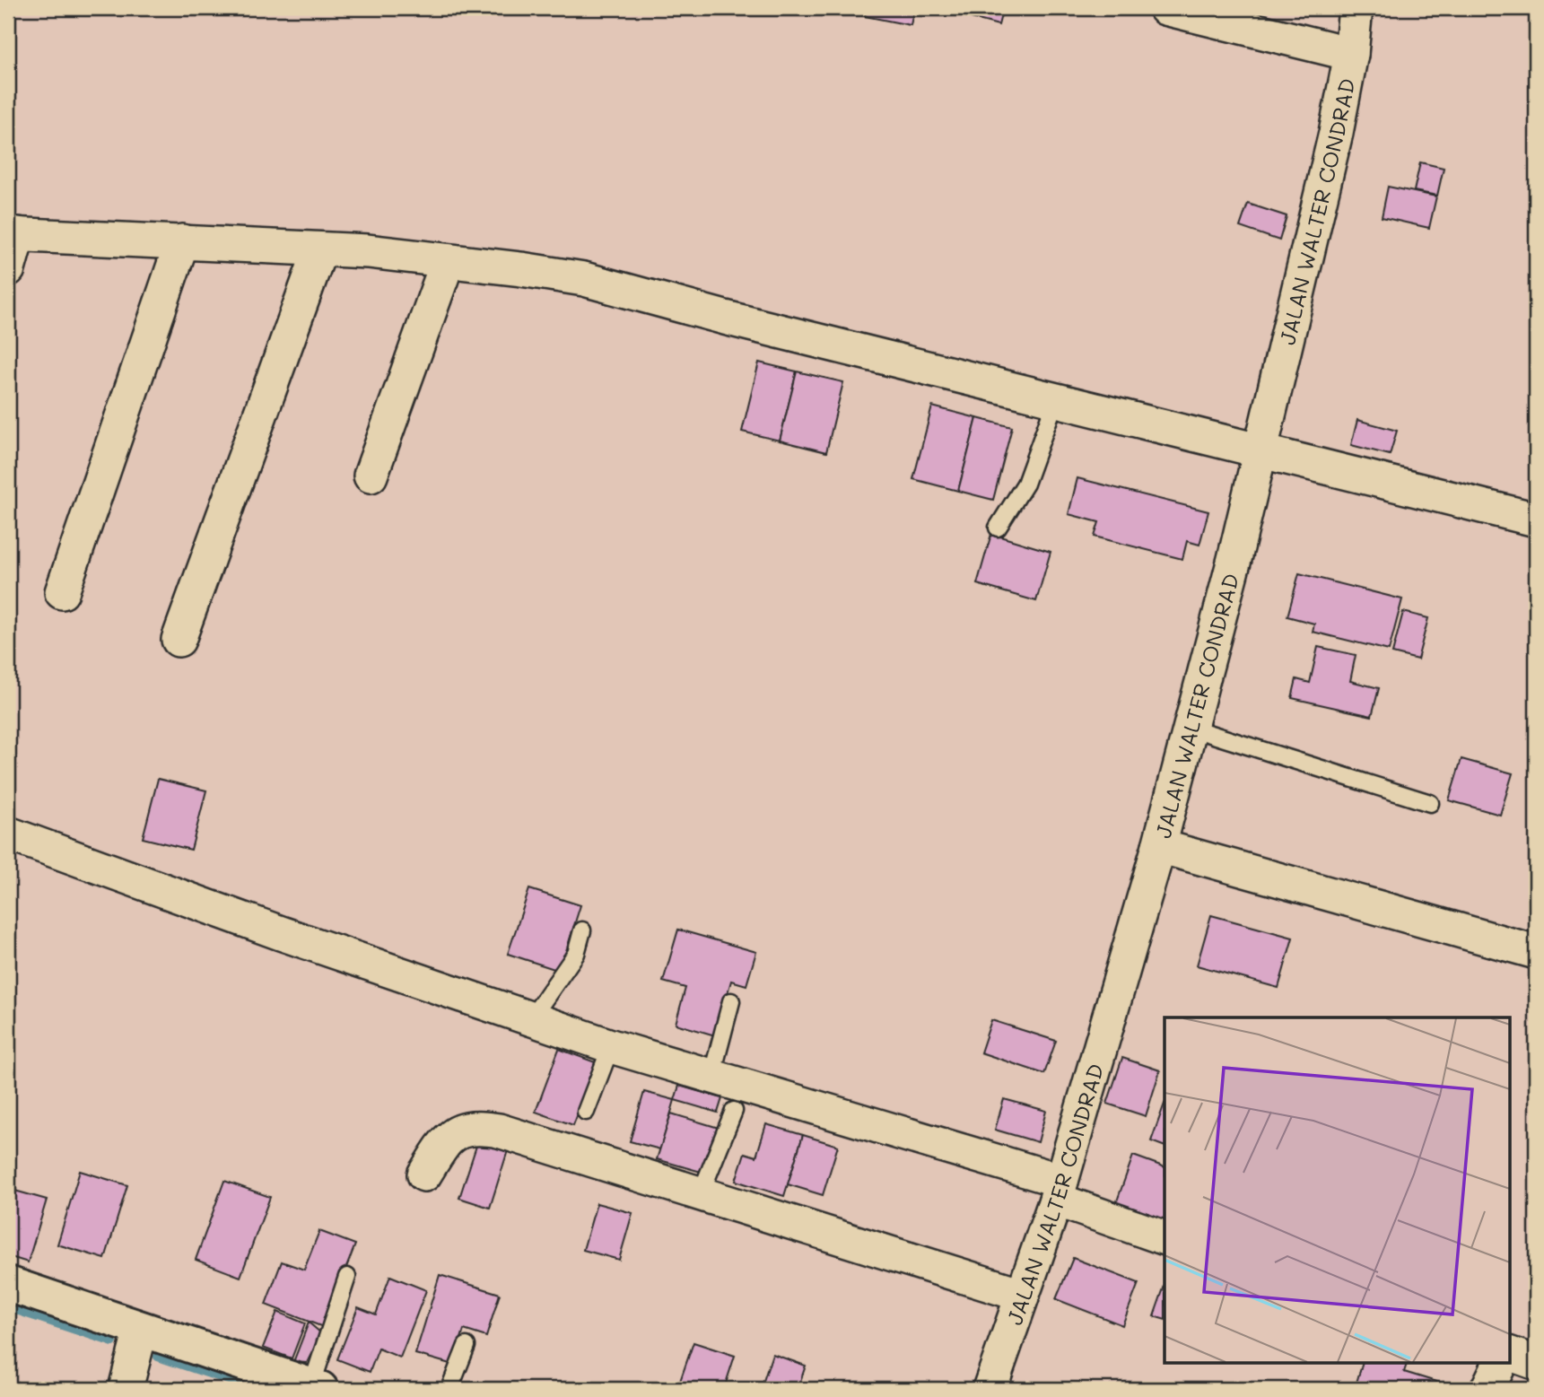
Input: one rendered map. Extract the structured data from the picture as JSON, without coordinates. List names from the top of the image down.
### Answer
{
  "streets": {
    "street": ["JALAN WALTER CONDRAD"]
  }
}
